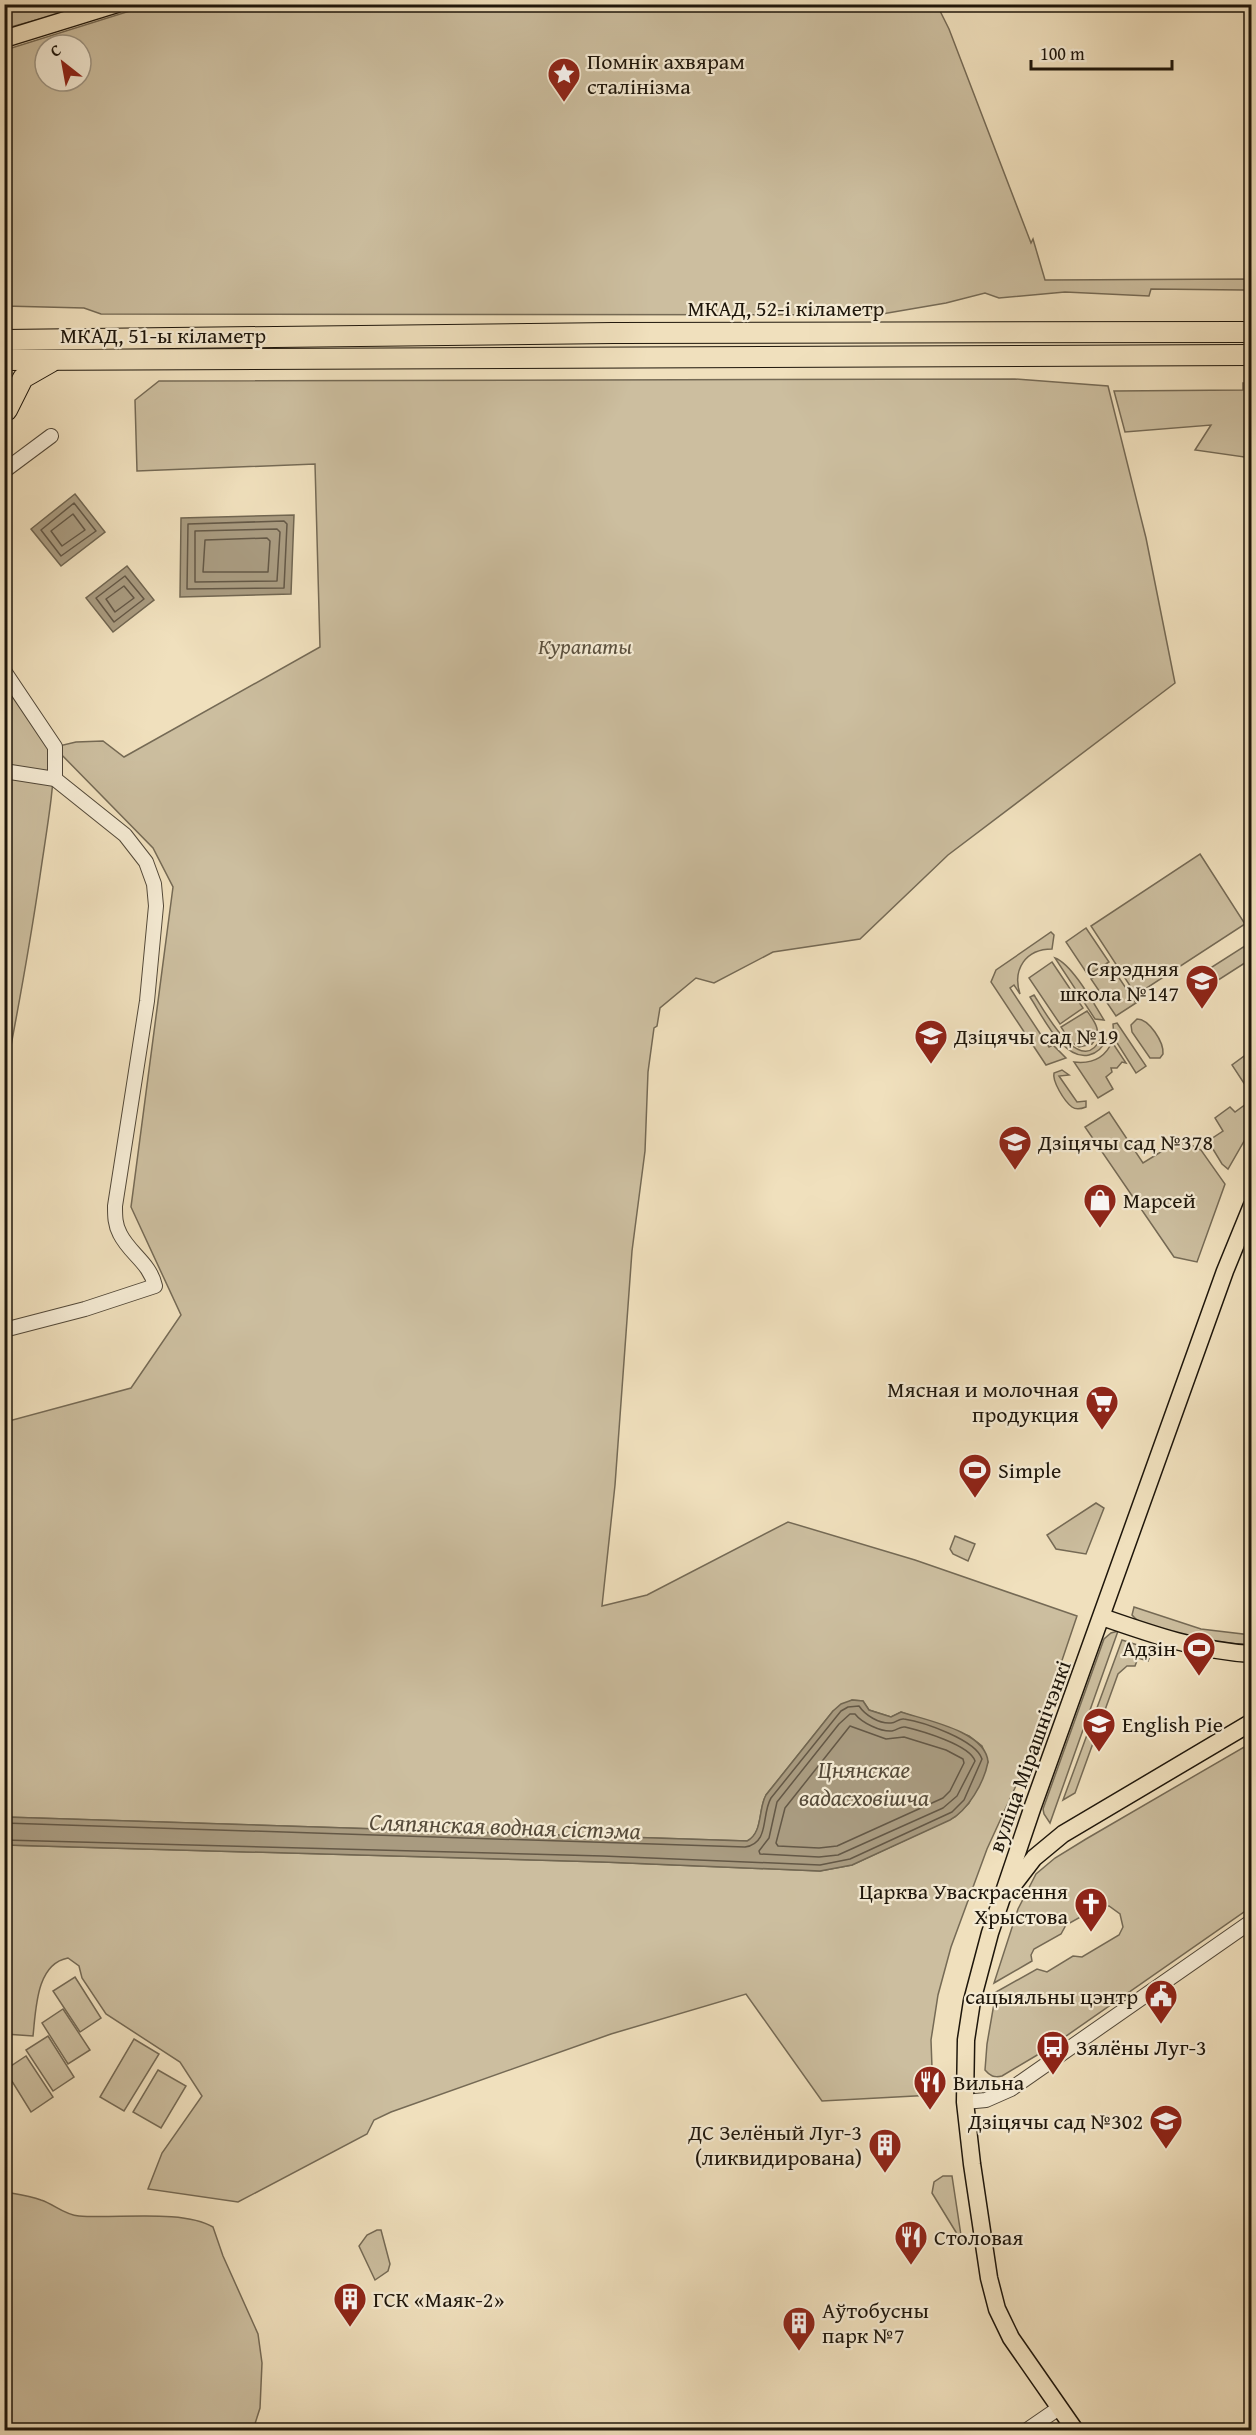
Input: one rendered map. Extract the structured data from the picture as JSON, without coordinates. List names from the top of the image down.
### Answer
{
  "streets": {
    "highway": ["МКАД, 52-і кіламетр", "МКАД, 51-ы кіламетр"],
    "main road": ["вуліца Мірашнічэнкі"]
  },
  "crossings": [
    ["МКАД, 52-і кіламетр", "МКАД, 51-ы кіламетр"]
  ],
  "water": ["Цнянскае вадасховішча", "Сляпянская водная сістэма"],
  "parks": ["Курапаты"],
  "places": {
    "place": ["Помнік ахвярам сталінізма"],
    "school or university": [
      "Сярэдняя школа №147",
      "Дзіцячы сад №19",
      "Дзіцячы сад №378",
      "English Pie",
      "Дзіцячы сад №302"
    ],
    "shop": ["Марсей"],
    "supermarket": ["Мясная и молочная продукция"],
    "sports": ["Simple", "Адзін"],
    "church": ["Царква Уваскрасення Хрыстова"],
    "public building": ["сацыяльны цэнтр"],
    "bus stop": ["Зялёны Луг-3"],
    "restaurant": ["Вильна", "Столовая"],
    "building": ["ДС Зелёный Луг-3 (ликвидирована)", "ГСК «Маяк-2»", "Аўтобусны парк №7"]
  },
  "scale_bar": "100 m",
  "north": "top left"
}
